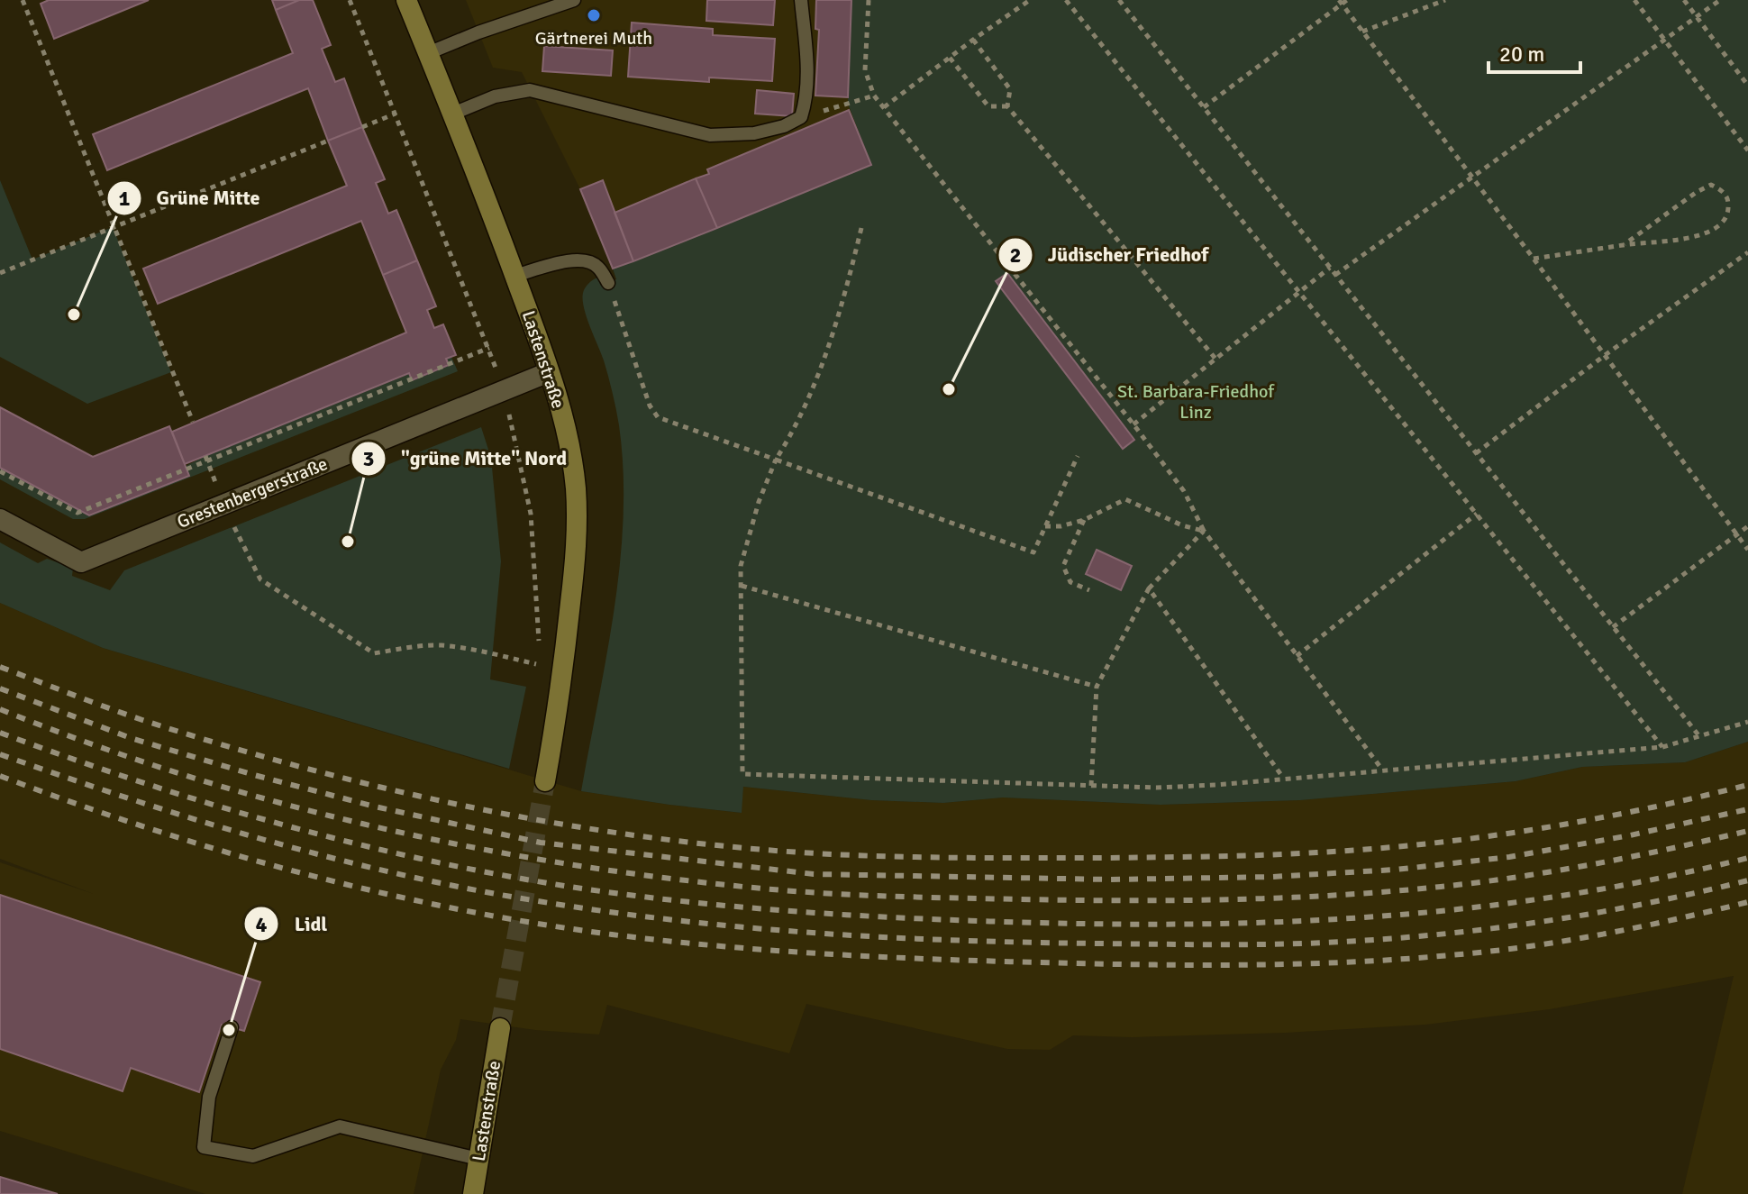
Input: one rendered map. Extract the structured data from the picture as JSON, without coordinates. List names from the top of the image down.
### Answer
{
  "streets": {
    "main road": ["Lastenstraße"],
    "street": ["Grestenbergerstraße"]
  },
  "crossings": [
    ["Lastenstraße", "Grestenbergerstraße"]
  ],
  "parks": ["St. Barbara-Friedhof Linz"],
  "places": [
    "Gärtnerei Muth",
    "Grüne Mitte",
    "Jüdischer Friedhof",
    "\"grüne Mitte\" Nord",
    "Lidl"
  ],
  "scale_bar": "20 m"
}
